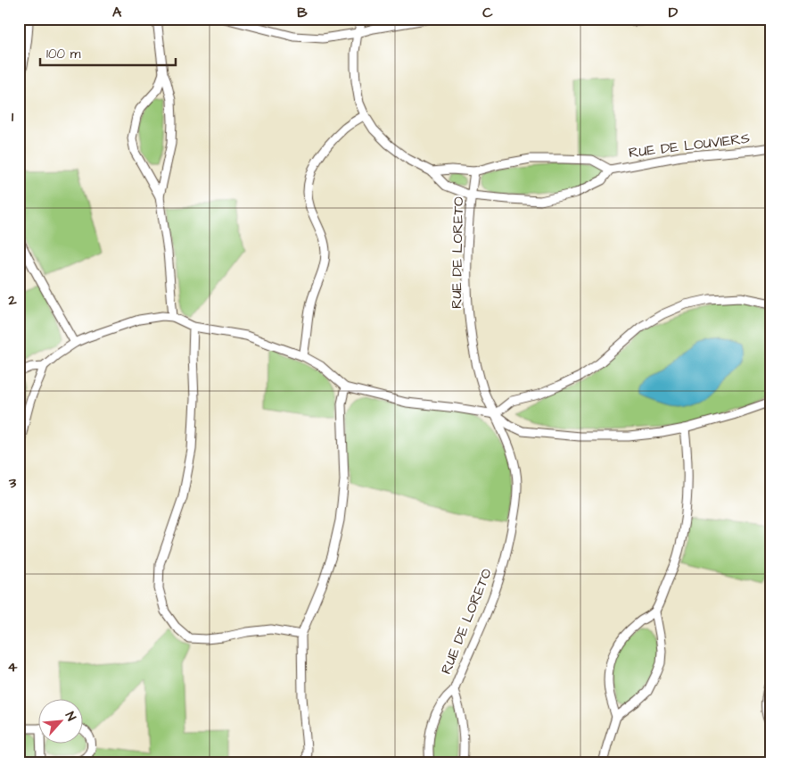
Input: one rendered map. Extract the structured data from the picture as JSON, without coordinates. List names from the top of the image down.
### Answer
{
  "streets": {
    "street": ["RUE DE LOUVIERS", "RUE DE LORETO"]
  },
  "crossings": [
    ["RUE DE LOUVIERS", "RUE DE LORETO"]
  ],
  "scale_bar": "100 m",
  "north": "top right",
  "grid": {
    "columns": [
      "A",
      "B",
      "C",
      "D"
    ],
    "rows": [
      "1",
      "2",
      "3",
      "4"
    ]
  }
}
